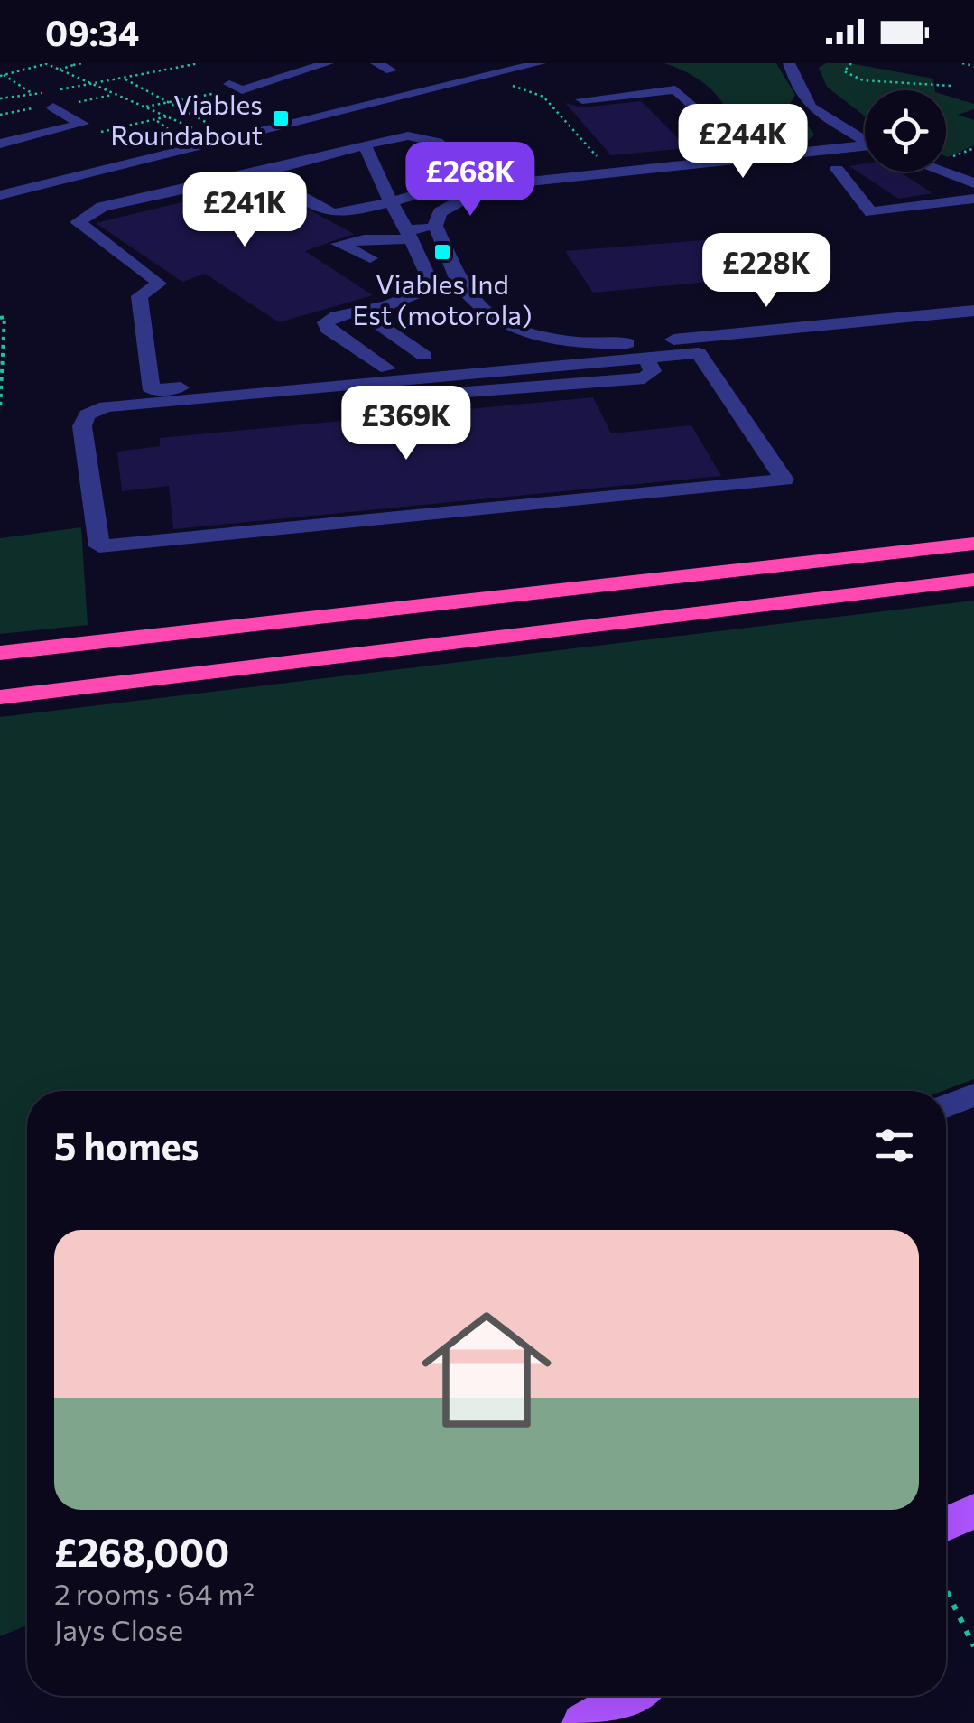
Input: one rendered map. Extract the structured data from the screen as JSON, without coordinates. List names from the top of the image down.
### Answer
{
  "places": {
    "transit": ["Viables Roundabout", "Viables Ind Est (motorola)"]
  },
  "page": {
    "status": "09:34",
    "price": [
      "£244K",
      "£268K",
      "£241K",
      "£228K",
      "£369K"
    ],
    "heading": "5 homes",
    "list": [
      {
        "name": "£268,000",
        "note": "2 rooms · 64 m² · Jays Close"
      }
    ]
  }
}
